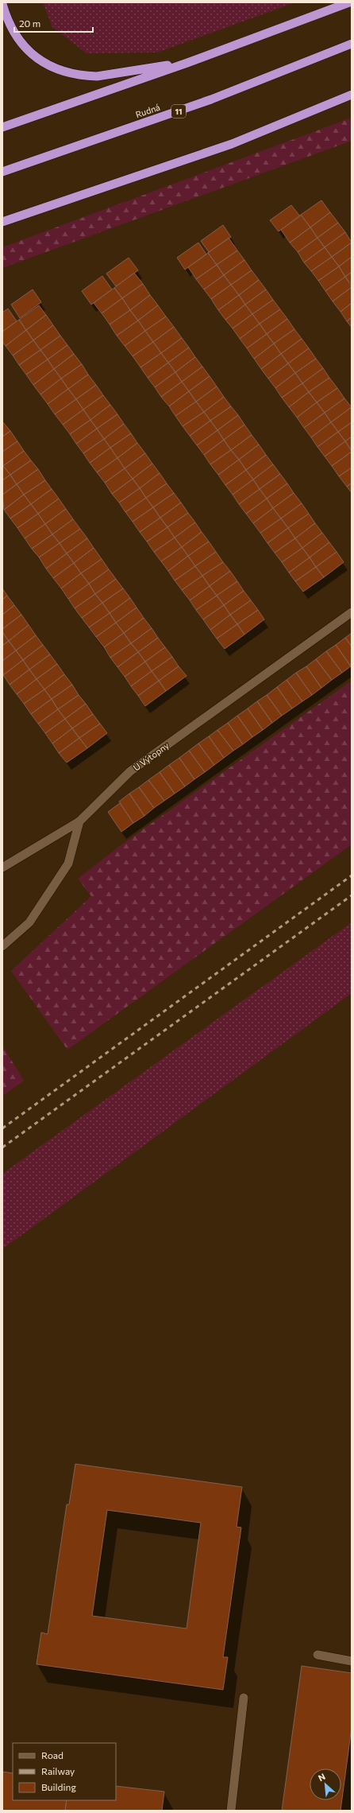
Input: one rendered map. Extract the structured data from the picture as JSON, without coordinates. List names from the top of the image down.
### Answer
{
  "streets": {
    "highway": ["Rudná", "11"],
    "street": ["U Výtopny"]
  },
  "legend": ["Road", "Railway", "Building"],
  "scale_bar": "20 m",
  "north": "top left"
}
